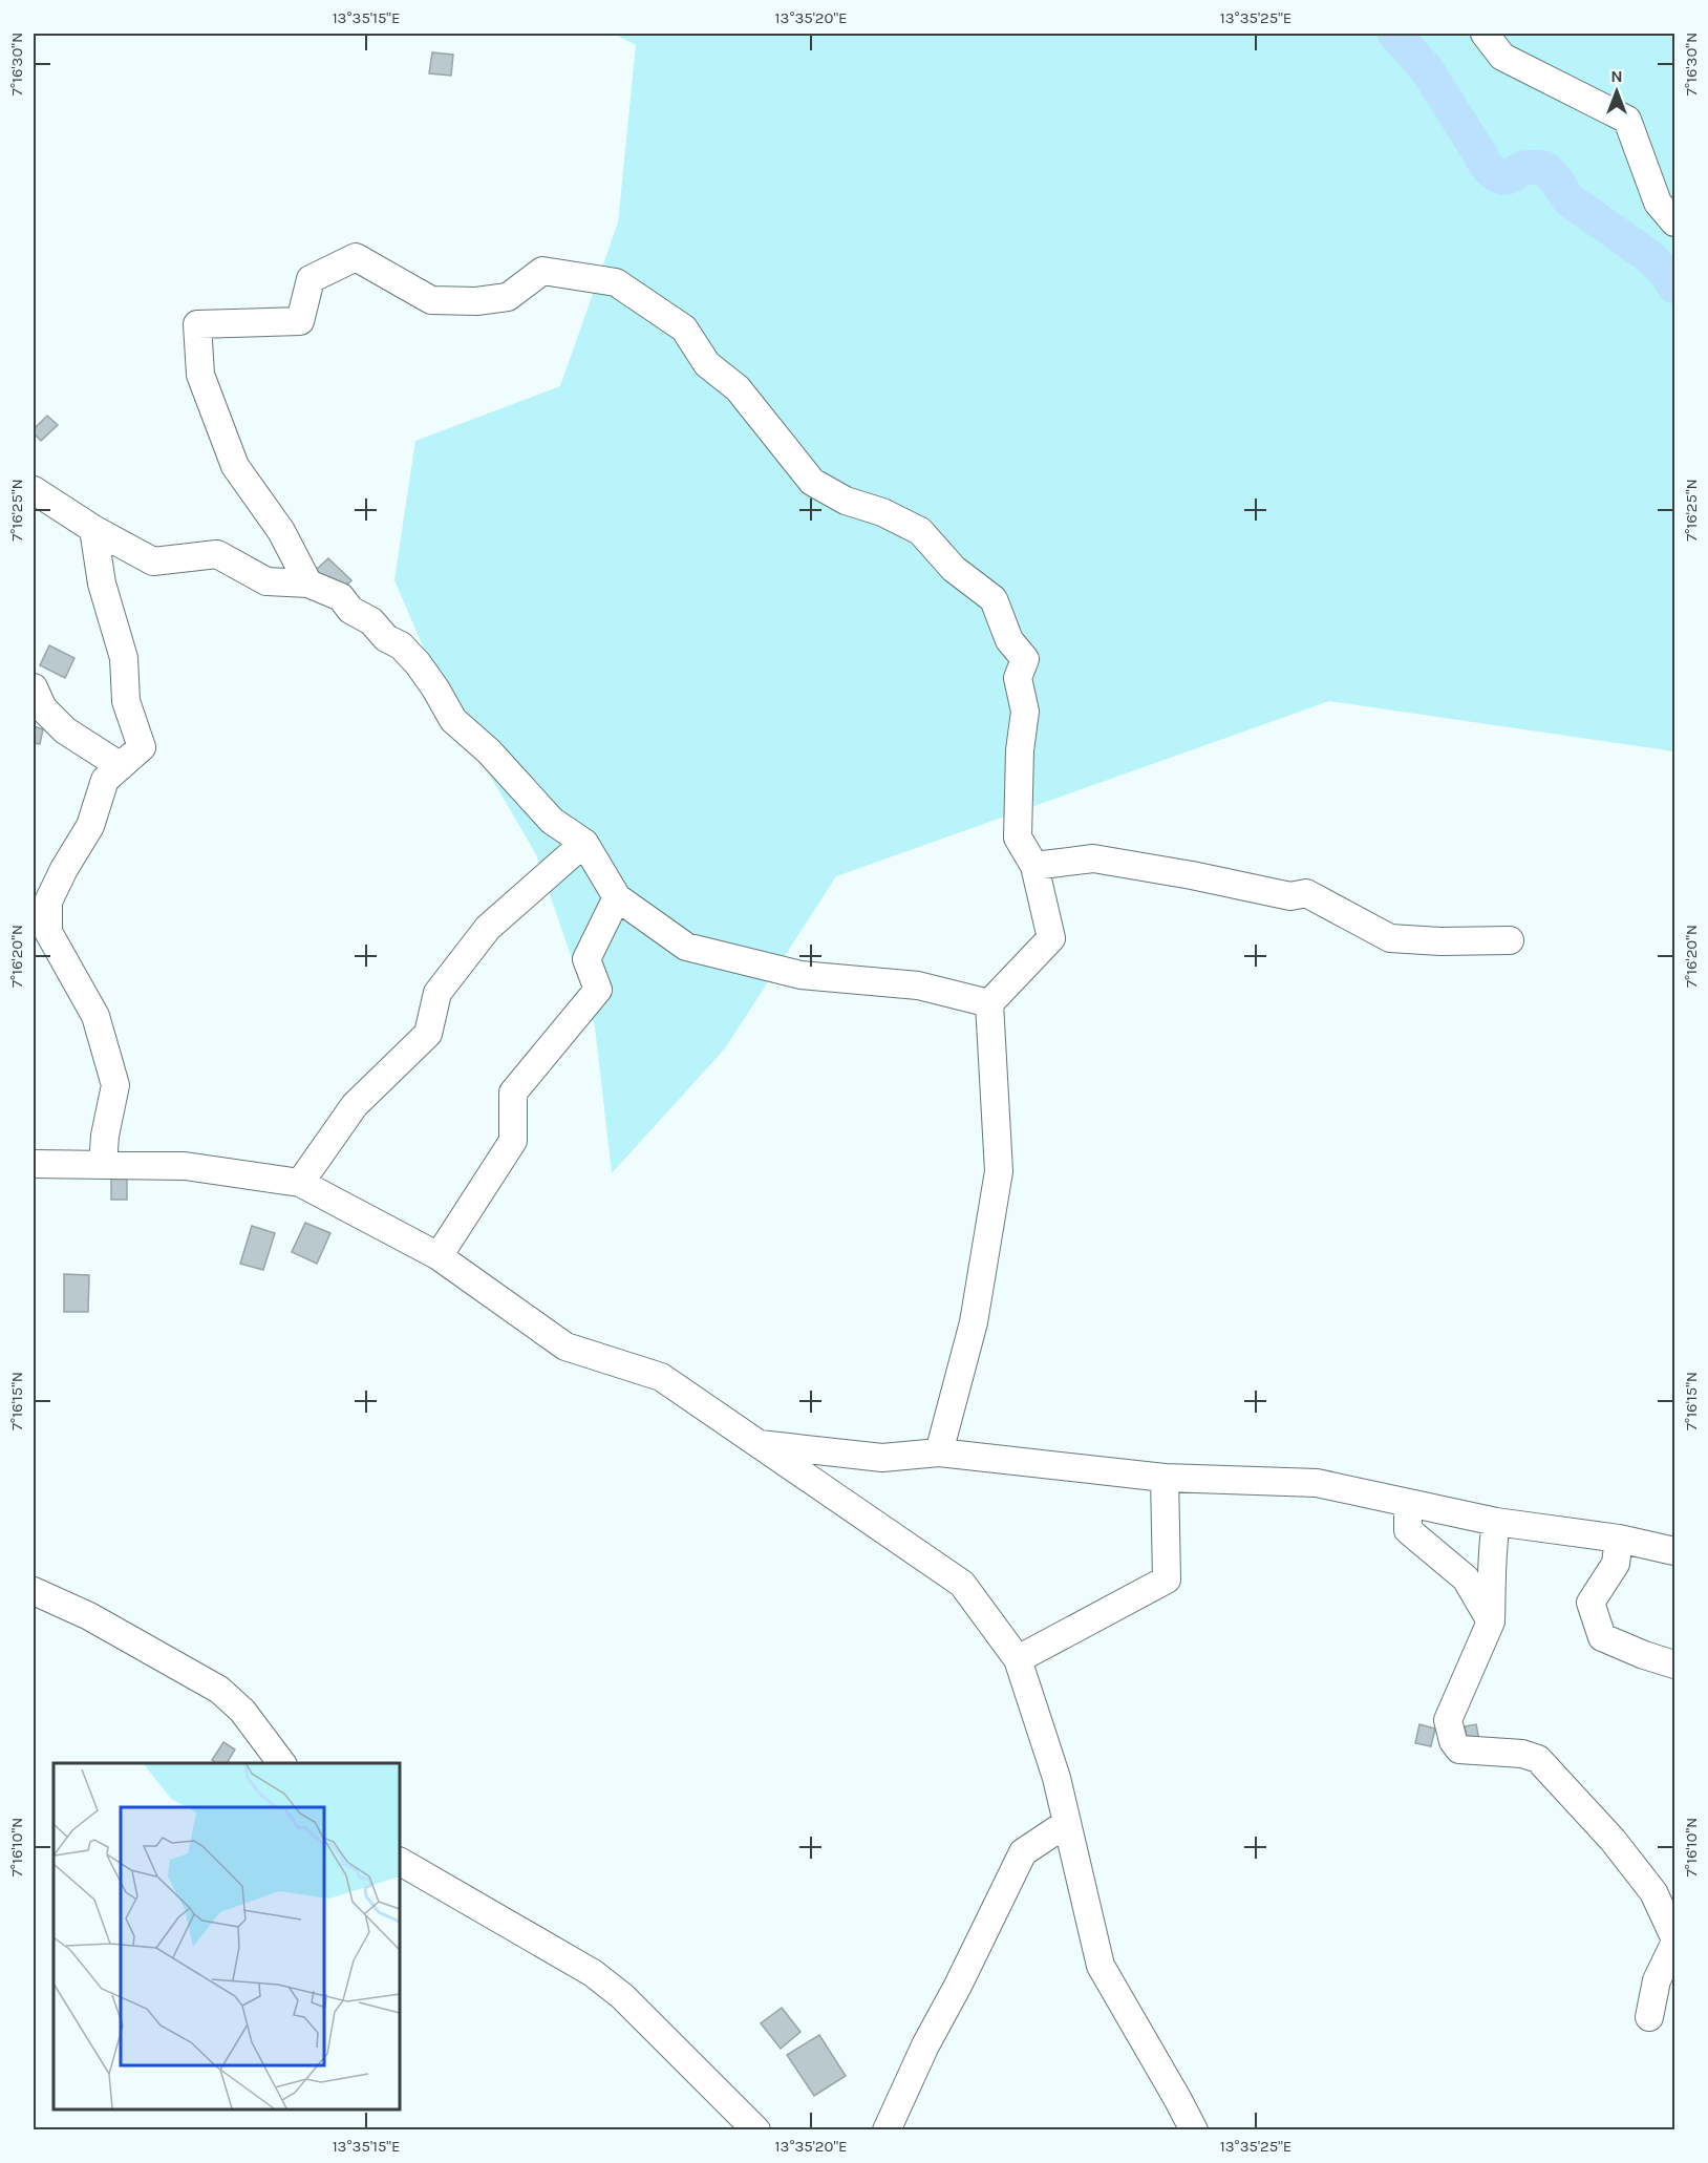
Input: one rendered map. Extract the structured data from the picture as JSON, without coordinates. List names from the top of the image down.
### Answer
{
  "north": "top",
  "coordinates": [
    "13°35'15\"E",
    "13°35'20\"E",
    "13°35'25\"E",
    "7°16'30\"N",
    "7°16'25\"N",
    "7°16'20\"N",
    "7°16'15\"N",
    "7°16'10\"N"
  ]
}
